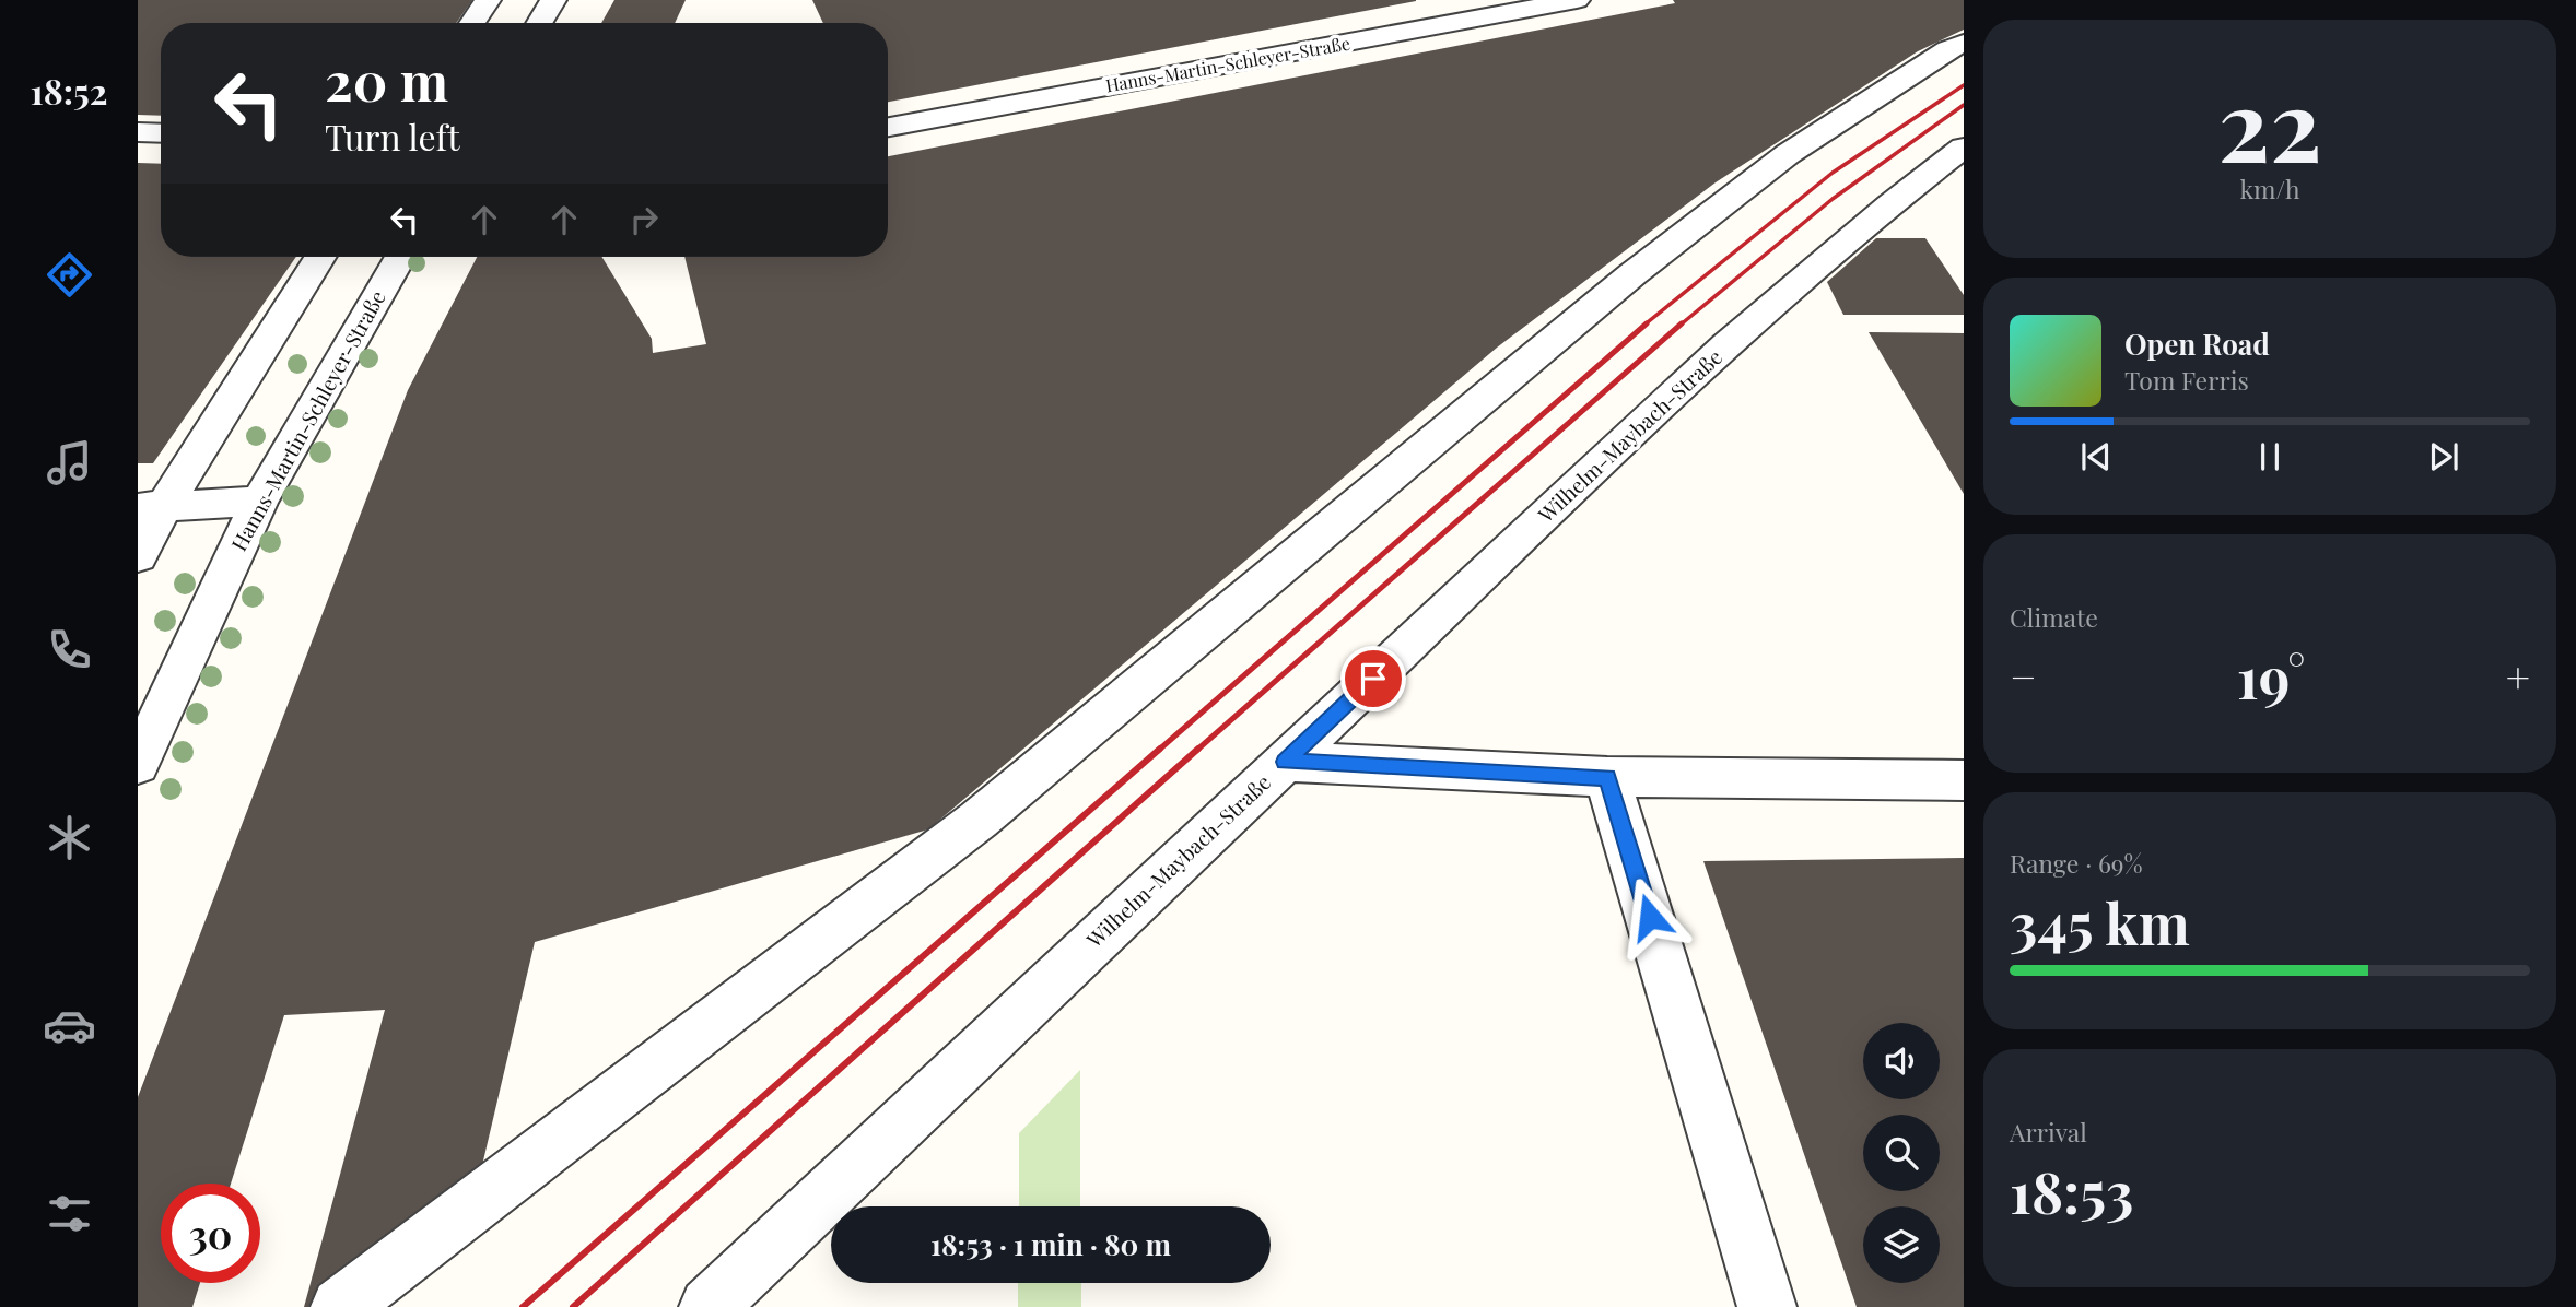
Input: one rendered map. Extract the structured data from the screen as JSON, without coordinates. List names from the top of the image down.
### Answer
{
  "streets": {
    "street": ["Hanns-Martin-Schleyer-Straße", "Wilhelm-Maybach-Straße"]
  },
  "page": {
    "tabs": "18:52",
    "tile": [
      ["22", "km/h"],
      "Climate",
      ["Range · 69%", "345 km"],
      ["Arrival", "18:53"]
    ],
    "turn": ["20 m", "Turn left"],
    "song": ["Open Road", "Tom Ferris"],
    "heat": ["−", "19°", "+"],
    "limit": "30",
    "trip": "18:53 · 1 min · 80 m"
  }
}
